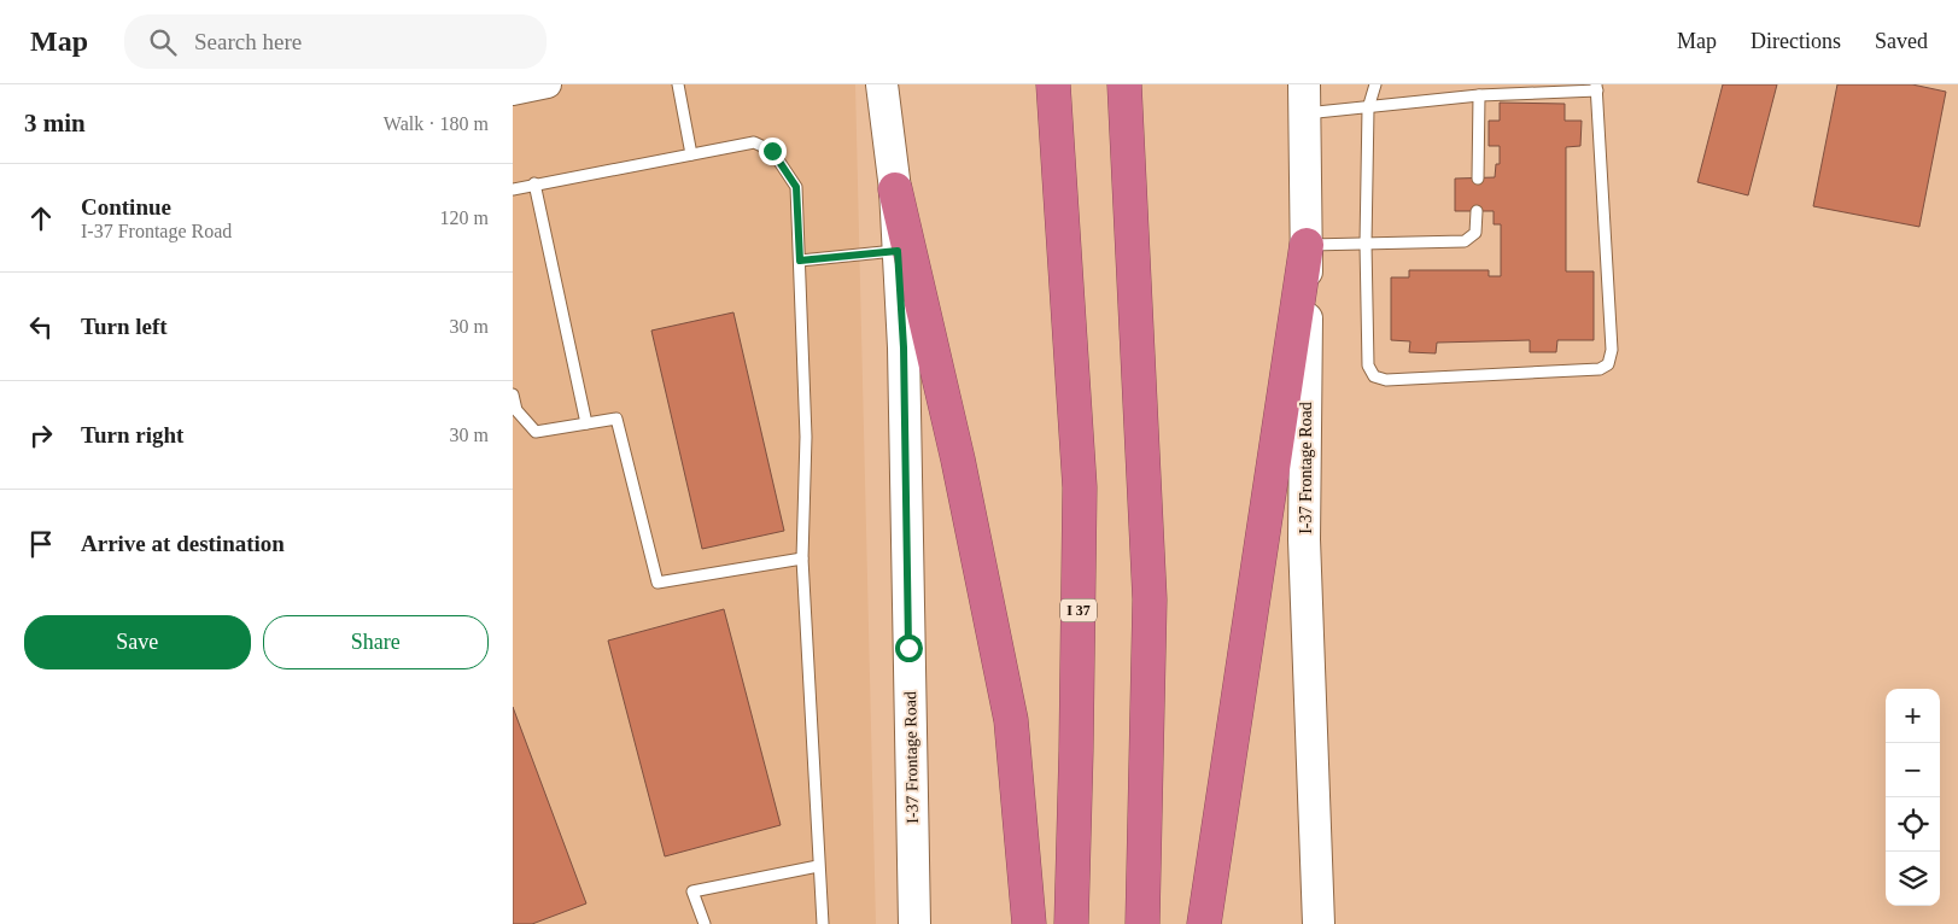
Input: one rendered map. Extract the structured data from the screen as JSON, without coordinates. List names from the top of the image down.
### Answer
{
  "streets": {
    "highway": ["I 37"],
    "main road": ["I-37 Frontage Road"]
  },
  "page": {
    "header": "Map",
    "search": "Search here",
    "nav": ["Map", "Directions", "Saved"],
    "heading": ["3 min", "Walk · 180 m"],
    "list": [
      ["Continue", "I-37 Frontage Road", "120 m"],
      ["Turn left", "30 m"],
      ["Turn right", "30 m"],
      "Arrive at destination"
    ],
    "buttons": ["Save", "Share"],
    "map_buttons": ["+", "−"]
  }
}
